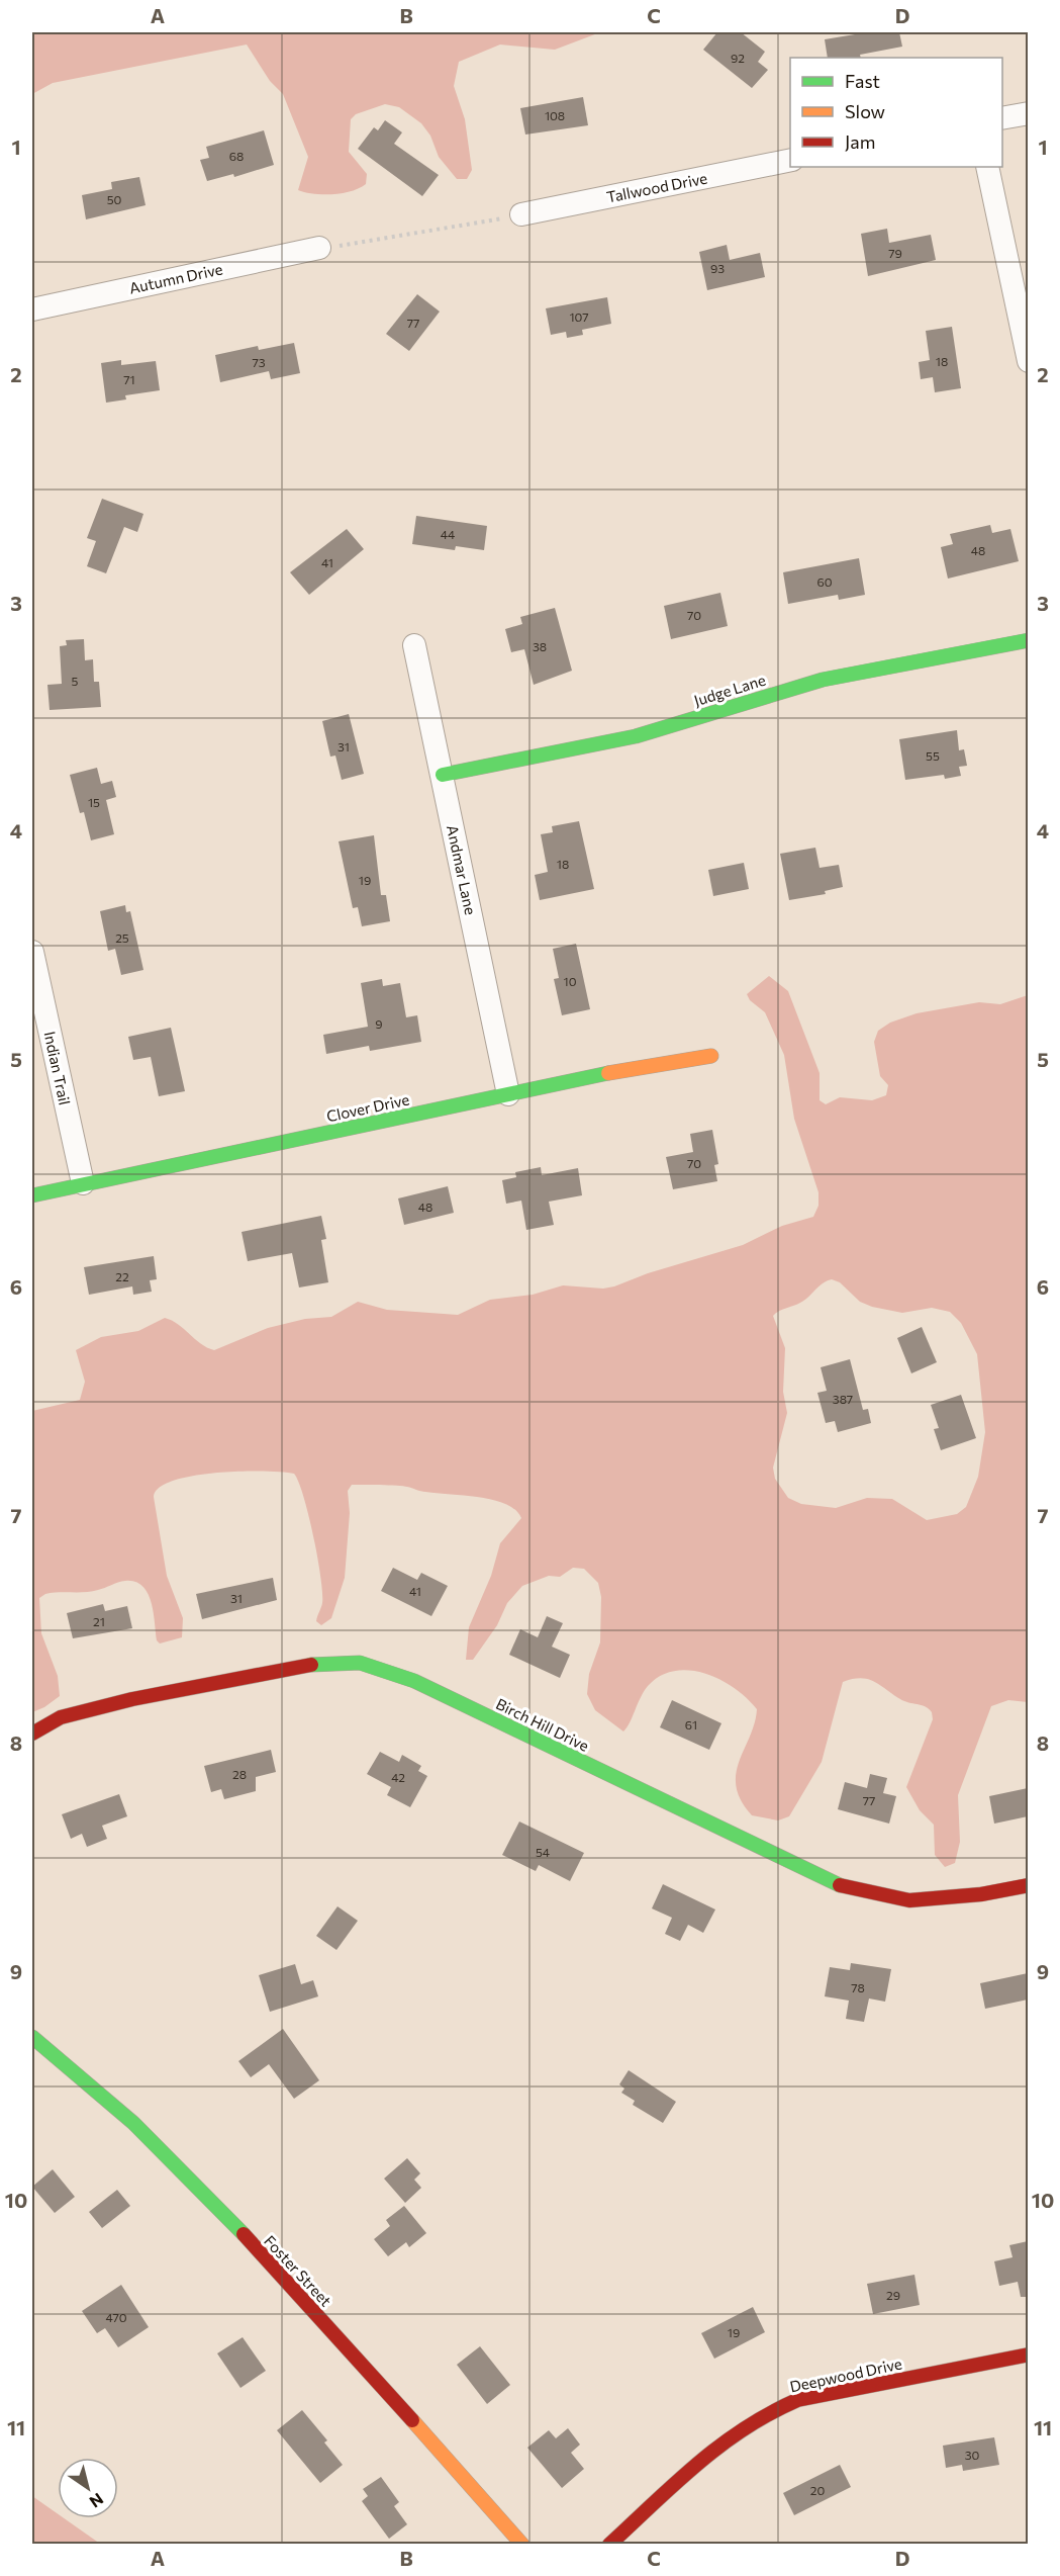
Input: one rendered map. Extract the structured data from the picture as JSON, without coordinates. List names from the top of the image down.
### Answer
{
  "streets": {
    "street": [
      "Tallwood Drive",
      "Autumn Drive",
      "Judge Lane",
      "Andmar Lane",
      "Indian Trail",
      "Clover Drive",
      "Birch Hill Drive",
      "Foster Street",
      "Deepwood Drive"
    ]
  },
  "crossings": [
    ["Judge Lane", "Andmar Lane"],
    ["Andmar Lane", "Clover Drive"],
    ["Indian Trail", "Clover Drive"]
  ],
  "house_numbers": [
    "92",
    "108",
    "68",
    "50",
    "79",
    "93",
    "107",
    "77",
    "18",
    "73",
    "71",
    "44",
    "48",
    "41",
    "60",
    "70",
    "38",
    "5",
    "31",
    "55",
    "15",
    "18",
    "19",
    "25",
    "10",
    "9",
    "70",
    "48",
    "22",
    "387",
    "41",
    "31",
    "21",
    "61",
    "28",
    "42",
    "77",
    "54",
    "78",
    "29",
    "470",
    "19",
    "30",
    "20"
  ],
  "legend": ["Fast", "Slow", "Jam"],
  "north": "bottom right",
  "grid": {
    "columns": [
      "A",
      "B",
      "C",
      "D"
    ],
    "rows": [
      "1",
      "2",
      "3",
      "4",
      "5",
      "6",
      "7",
      "8",
      "9",
      "10",
      "11"
    ]
  }
}
